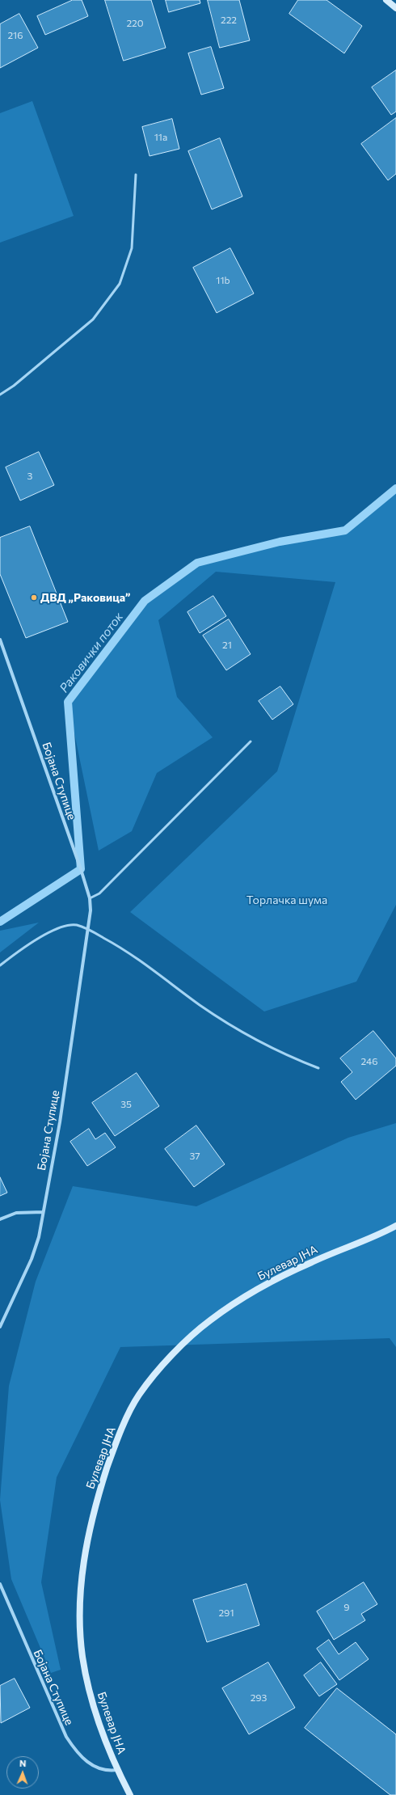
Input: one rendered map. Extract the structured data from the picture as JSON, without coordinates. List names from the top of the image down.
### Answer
{
  "streets": {
    "main road": ["Булевар ЈНА"],
    "street": ["Бојана Ступице"]
  },
  "crossings": [
    ["Бојана Ступице", "Булевар ЈНА"]
  ],
  "water": ["Раковички поток"],
  "parks": ["Торлачка шума"],
  "places": ["ДВД „Раковица”"],
  "house_numbers": [
    "222",
    "220",
    "216",
    "11a",
    "11b",
    "3",
    "21",
    "246",
    "35",
    "37",
    "9",
    "291",
    "293"
  ],
  "north": "top"
}
